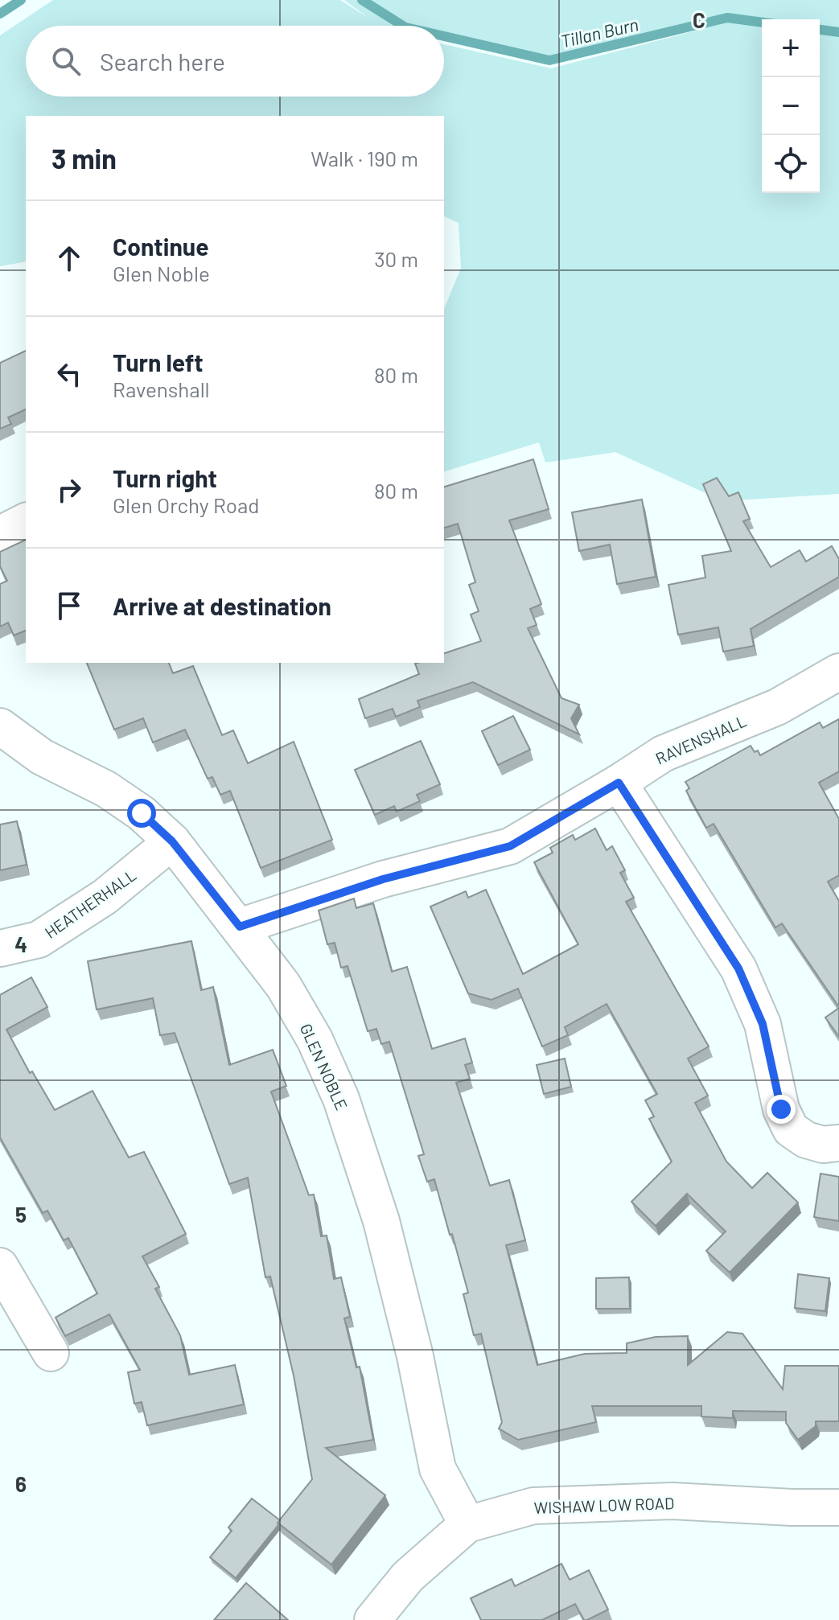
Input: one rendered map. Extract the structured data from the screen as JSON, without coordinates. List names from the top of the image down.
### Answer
{
  "streets": {
    "street": [
      "RAVENSHALL",
      "HEATHERHALL",
      "GLEN NOBLE",
      "WISHAW LOW ROAD"
    ]
  },
  "crossings": [
    ["RAVENSHALL", "GLEN NOBLE"],
    ["HEATHERHALL", "GLEN NOBLE"],
    ["GLEN NOBLE", "WISHAW LOW ROAD"]
  ],
  "water": ["Tillan Burn"],
  "page": {
    "map_buttons": ["+", "−"],
    "search": "Search here",
    "heading": ["3 min", "Walk · 190 m"],
    "list": [
      ["Continue", "Glen Noble", "30 m"],
      ["Turn left", "Ravenshall", "80 m"],
      ["Turn right", "Glen Orchy Road", "80 m"],
      "Arrive at destination"
    ]
  },
  "grid": {
    "columns": ["C"],
    "rows": ["4", "5", "6"]
  }
}
